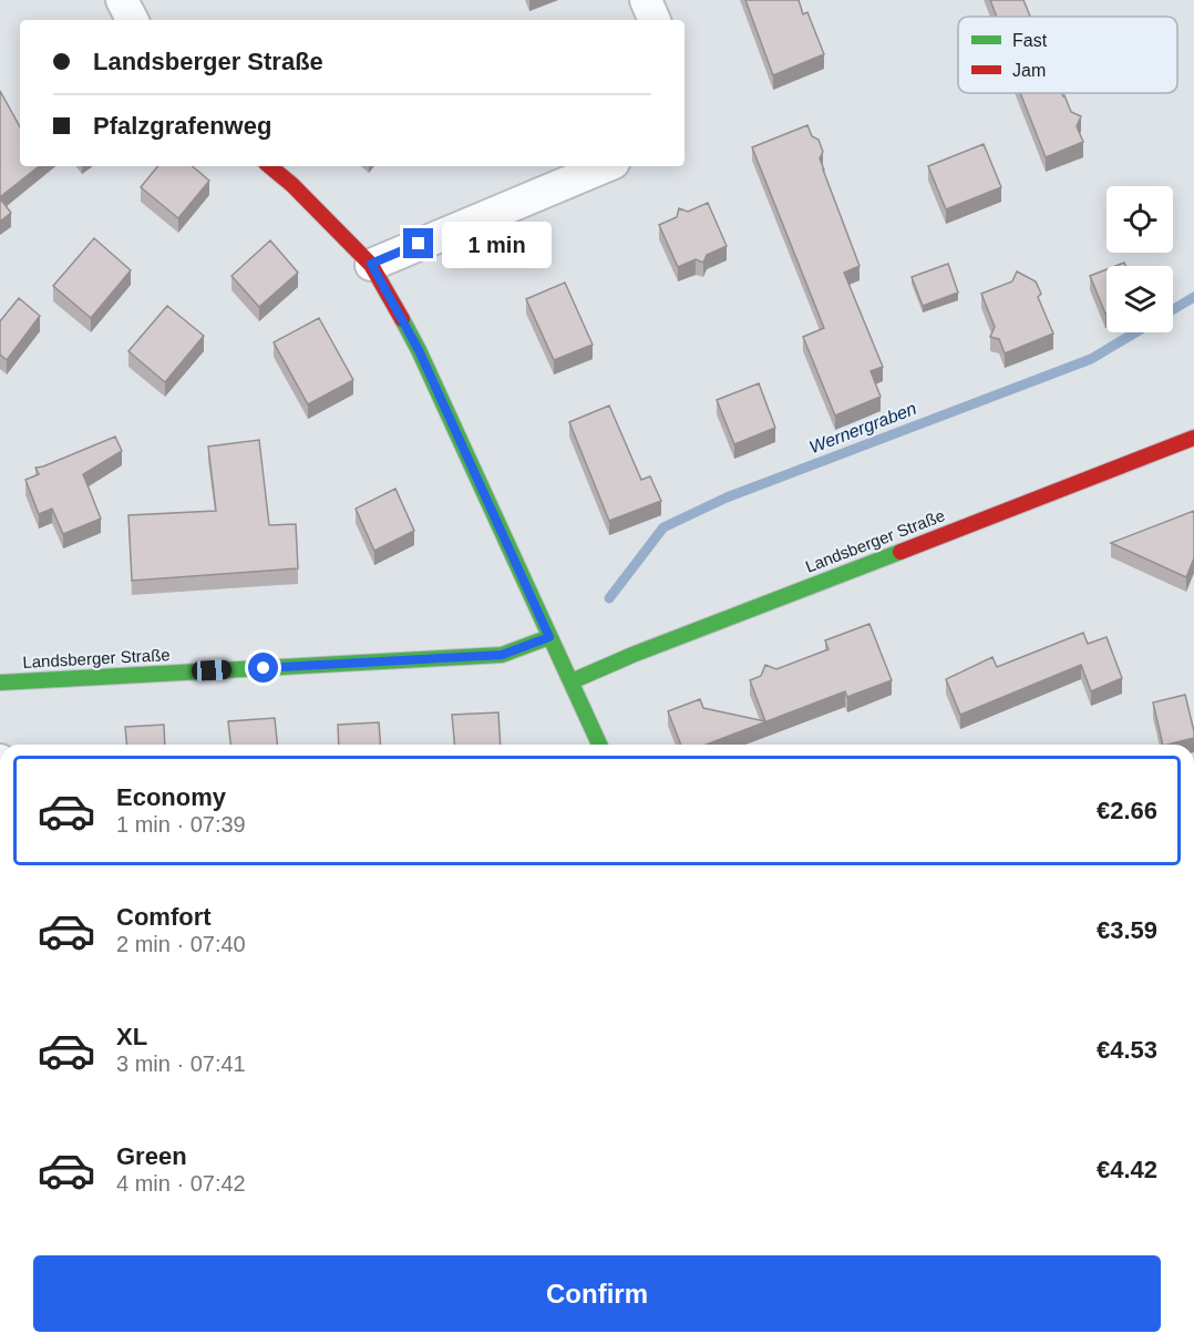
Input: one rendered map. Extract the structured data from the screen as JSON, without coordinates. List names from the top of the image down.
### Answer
{
  "streets": {
    "street": ["Landsberger Straße"]
  },
  "water": ["Wernergraben"],
  "legend": ["Fast", "Jam"],
  "page": {
    "banner": ["Landsberger Straße", "Pfalzgrafenweg"],
    "bubble": "1 min",
    "list": [
      {
        "name": "Economy",
        "note": "1 min · 07:39",
        "value": "€2.66"
      },
      {
        "name": "Comfort",
        "note": "2 min · 07:40",
        "value": "€3.59"
      },
      {
        "name": "XL",
        "note": "3 min · 07:41",
        "value": "€4.53"
      },
      {
        "name": "Green",
        "note": "4 min · 07:42",
        "value": "€4.42"
      }
    ],
    "buttons": "Confirm"
  }
}
